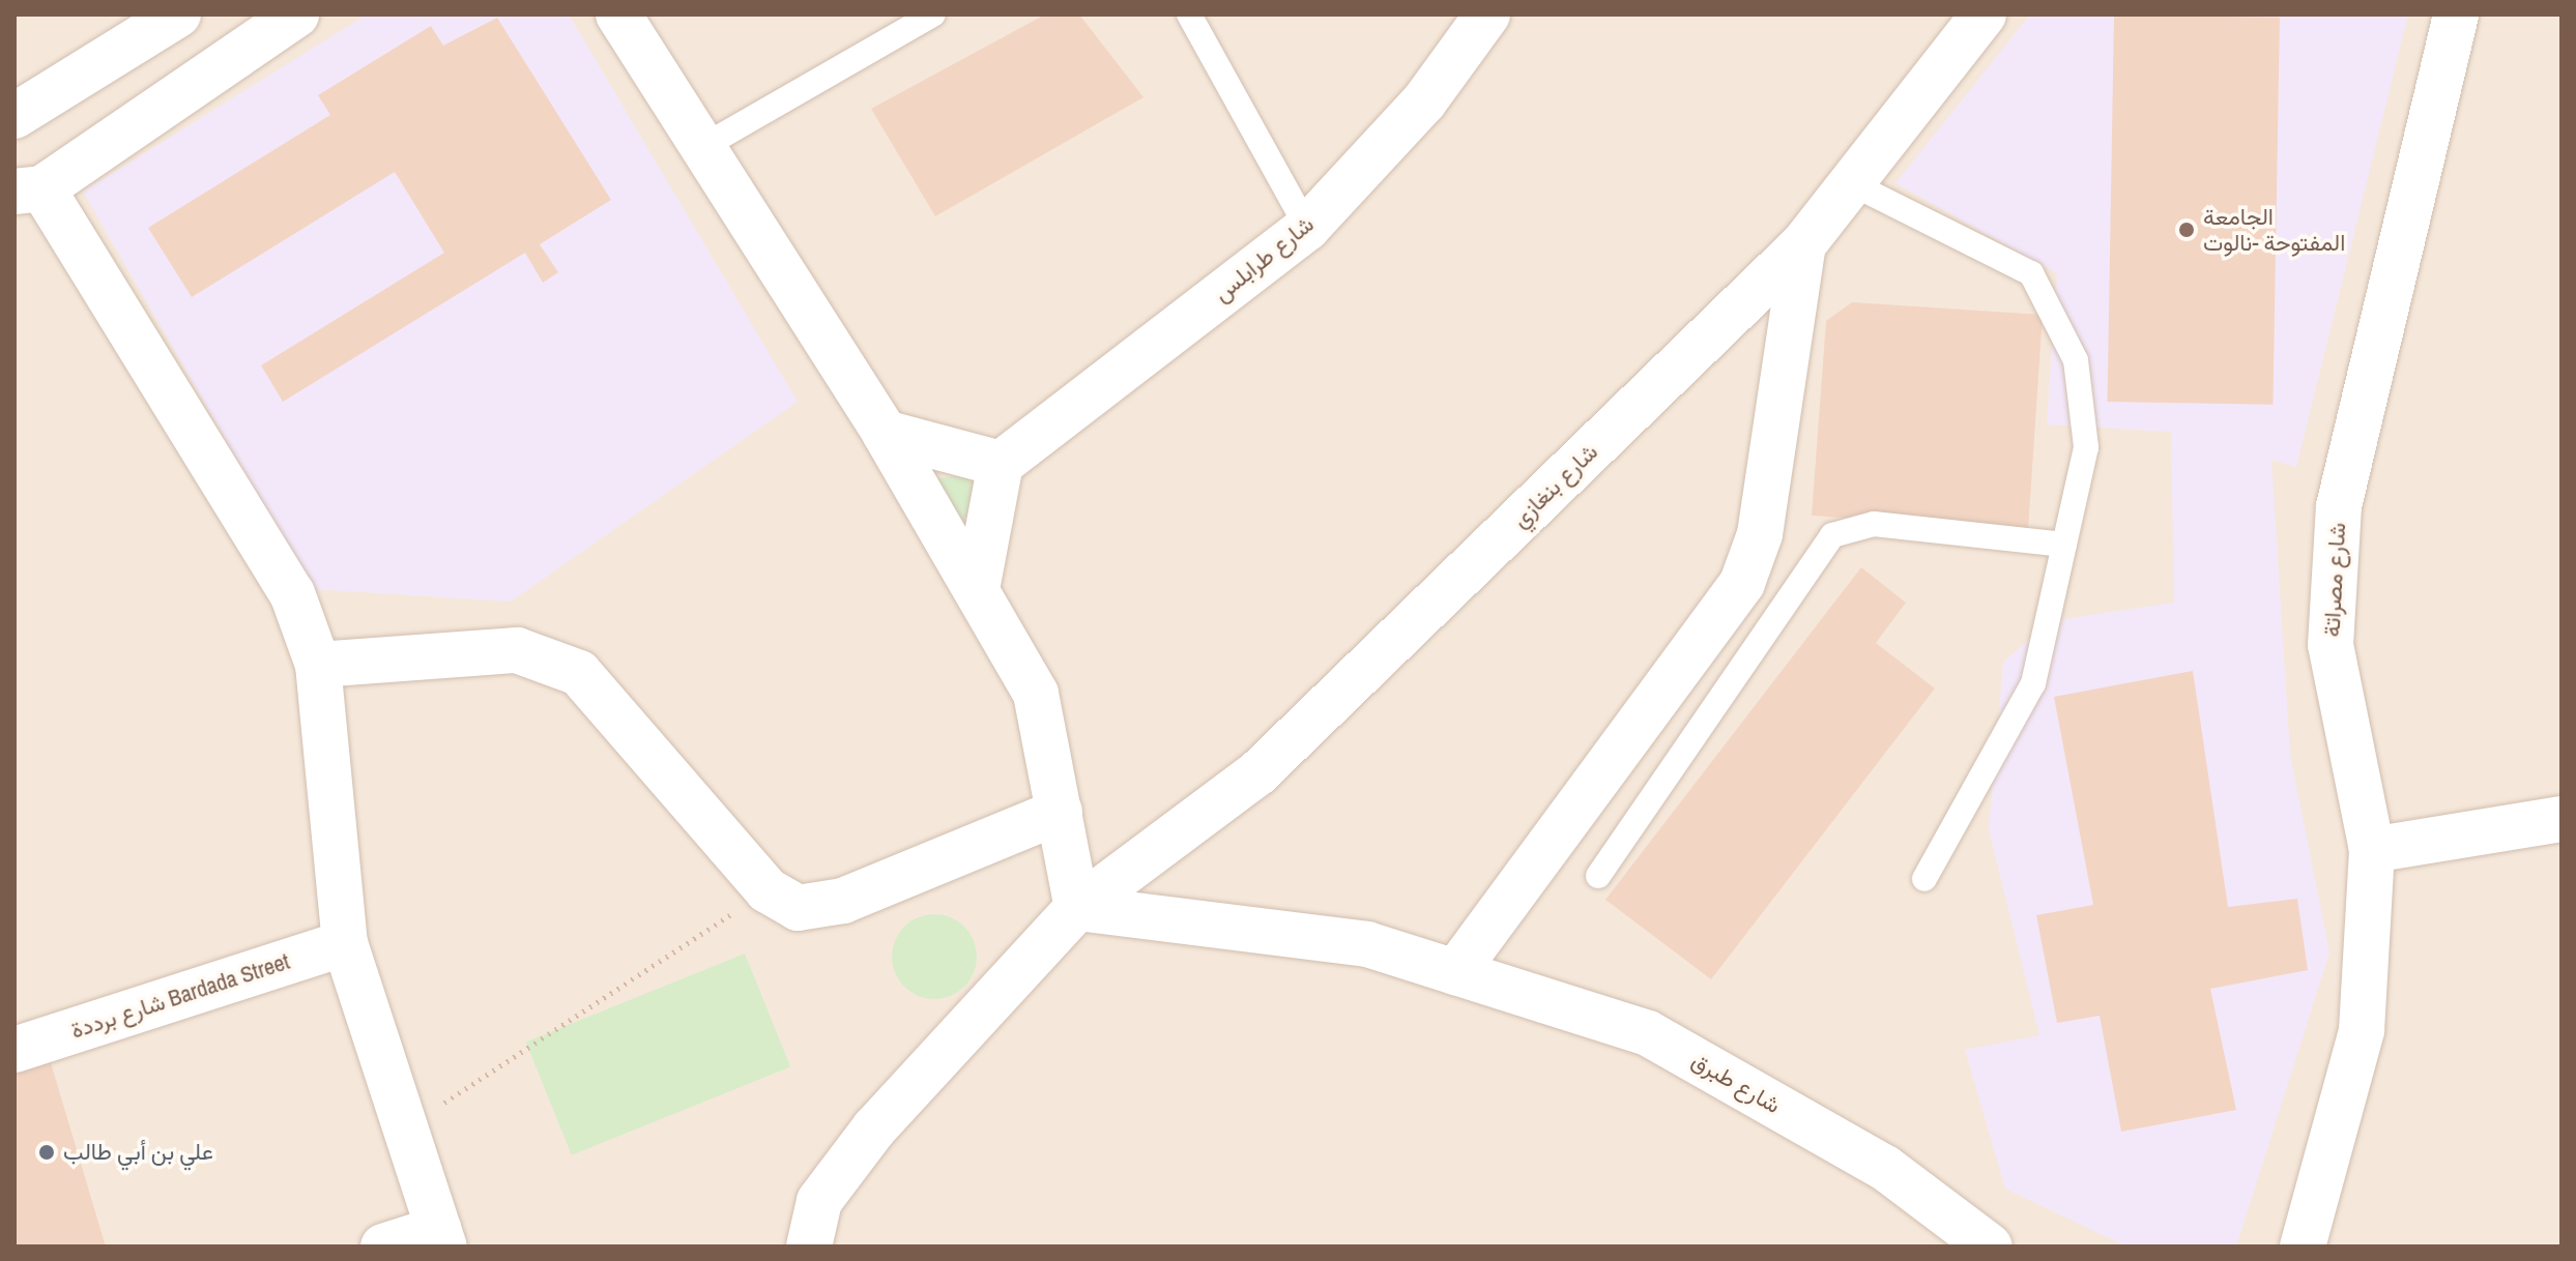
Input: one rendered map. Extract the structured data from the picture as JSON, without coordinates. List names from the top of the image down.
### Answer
{
  "streets": {
    "street": [
      "شارع طرابلس",
      "شارع بنغازي",
      "شارع مصراتة",
      "شارع برددة Bardada Street",
      "شارع طبرق"
    ]
  },
  "crossings": [
    ["شارع بنغازي", "شارع طبرق"]
  ],
  "places": ["الجامعة المفتوحة -نالوت", "علي بن أبي طالب"]
}
